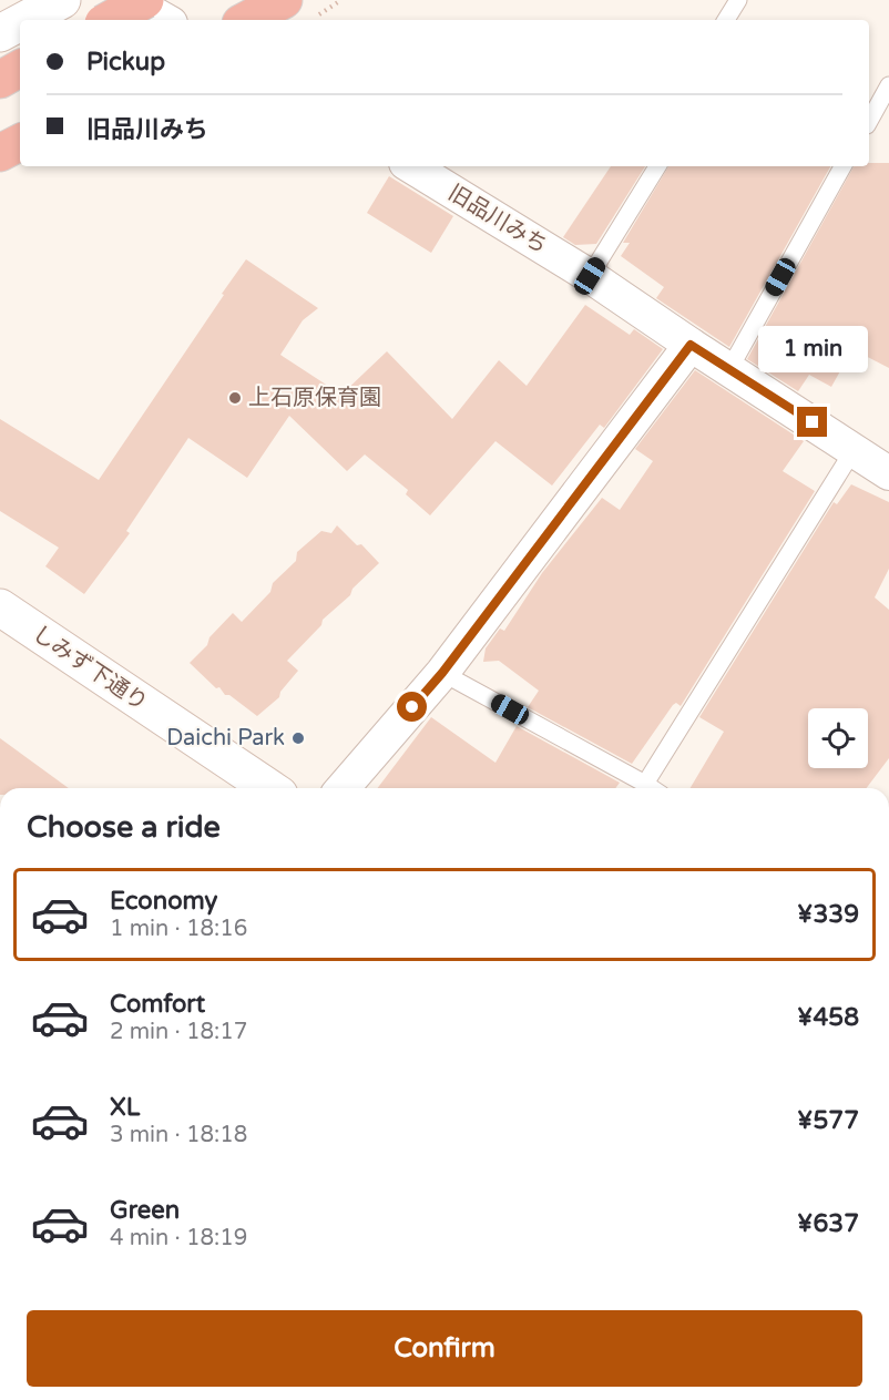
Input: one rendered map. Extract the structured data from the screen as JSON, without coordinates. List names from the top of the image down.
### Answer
{
  "streets": {
    "street": ["旧品川みち", "しみず下通り"]
  },
  "places": ["上石原保育園", "Daichi Park"],
  "page": {
    "banner": ["Pickup", "旧品川みち"],
    "bubble": "1 min",
    "heading": "Choose a ride",
    "list": [
      {
        "name": "Economy",
        "note": "1 min · 18:16",
        "value": "¥339"
      },
      {
        "name": "Comfort",
        "note": "2 min · 18:17",
        "value": "¥458"
      },
      {
        "name": "XL",
        "note": "3 min · 18:18",
        "value": "¥577"
      },
      {
        "name": "Green",
        "note": "4 min · 18:19",
        "value": "¥637"
      }
    ],
    "buttons": "Confirm"
  }
}
